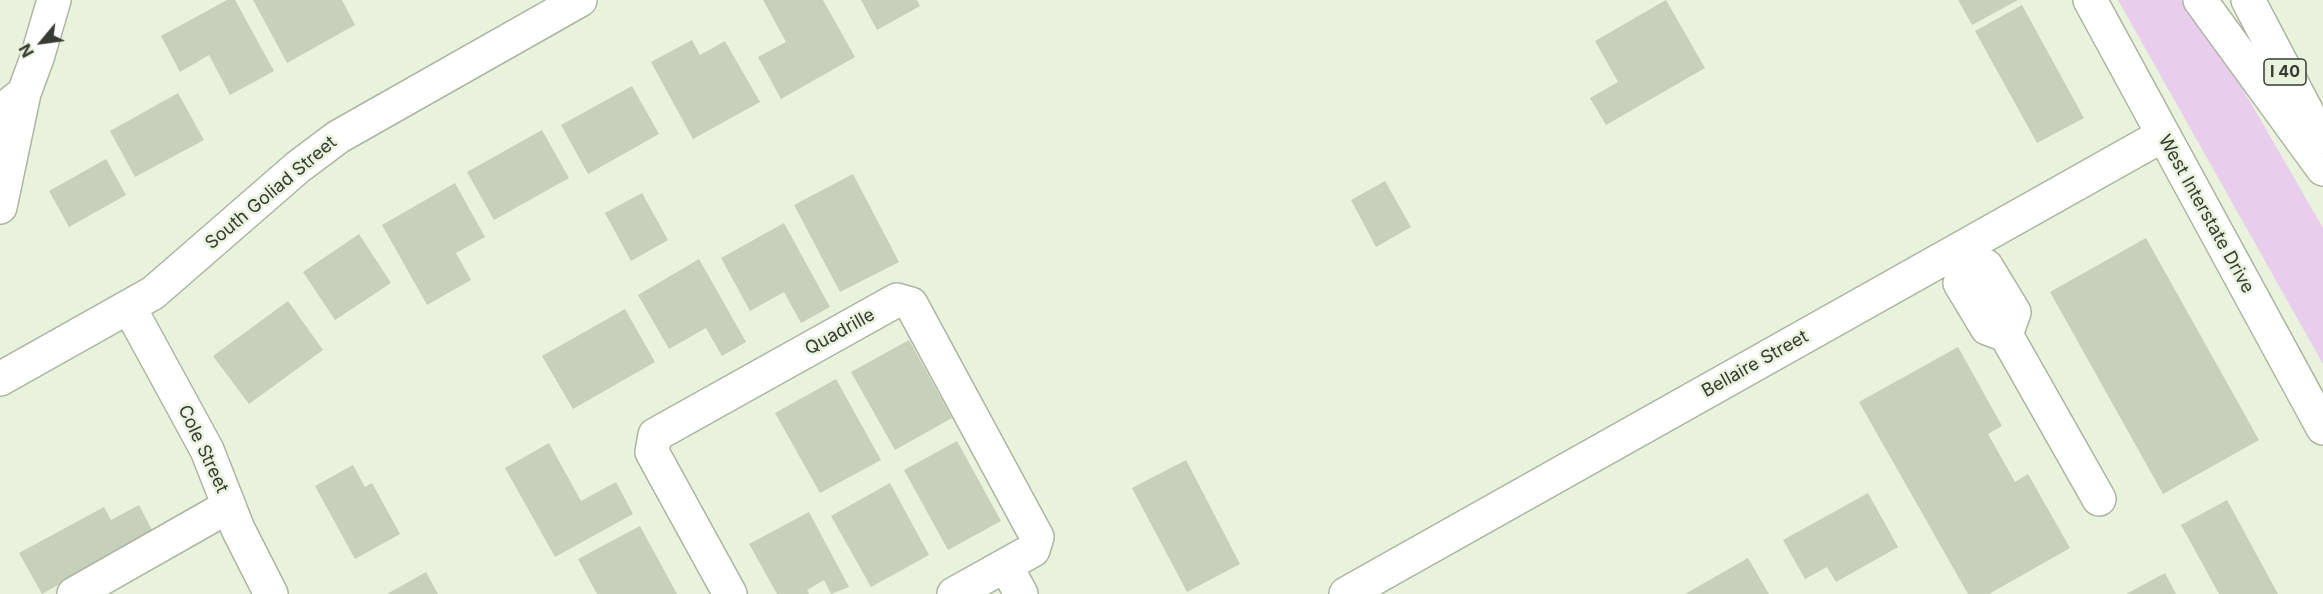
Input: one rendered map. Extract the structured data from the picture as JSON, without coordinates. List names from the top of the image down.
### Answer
{
  "streets": {
    "main road": [
      "I 40",
      "South Goliad Street",
      "West Interstate Drive",
      "Quadrille",
      "Bellaire Street",
      "Cole Street"
    ]
  },
  "crossings": [
    ["South Goliad Street", "Cole Street"],
    ["West Interstate Drive", "Bellaire Street"]
  ],
  "north": "bottom left"
}
